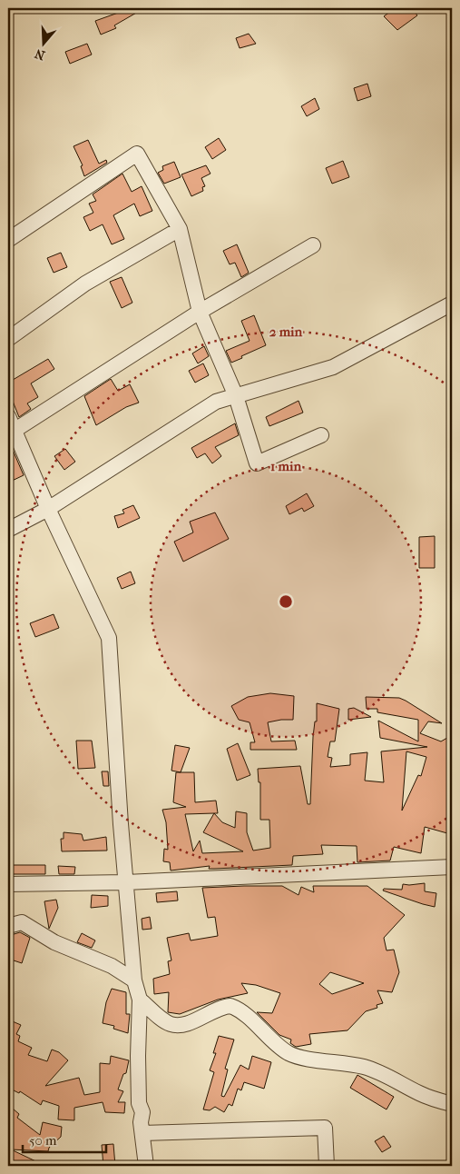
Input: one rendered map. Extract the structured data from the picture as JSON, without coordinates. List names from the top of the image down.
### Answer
{
  "scale_bar": "50 m",
  "north": "bottom",
  "rings": ["2 min", "1 min"]
}
